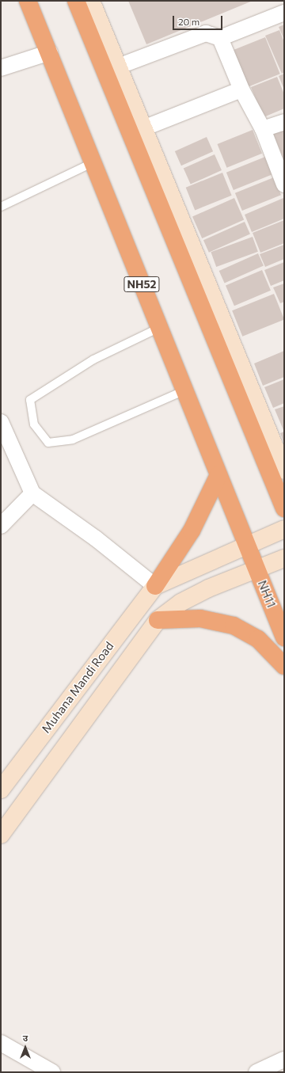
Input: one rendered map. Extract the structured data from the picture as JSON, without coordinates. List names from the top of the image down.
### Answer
{
  "streets": {
    "highway": ["NH52", "NH11"],
    "main road": ["Muhana Mandi Road"]
  },
  "crossings": [
    ["NH52", "NH11"]
  ],
  "scale_bar": "20 m",
  "north": "top"
}
